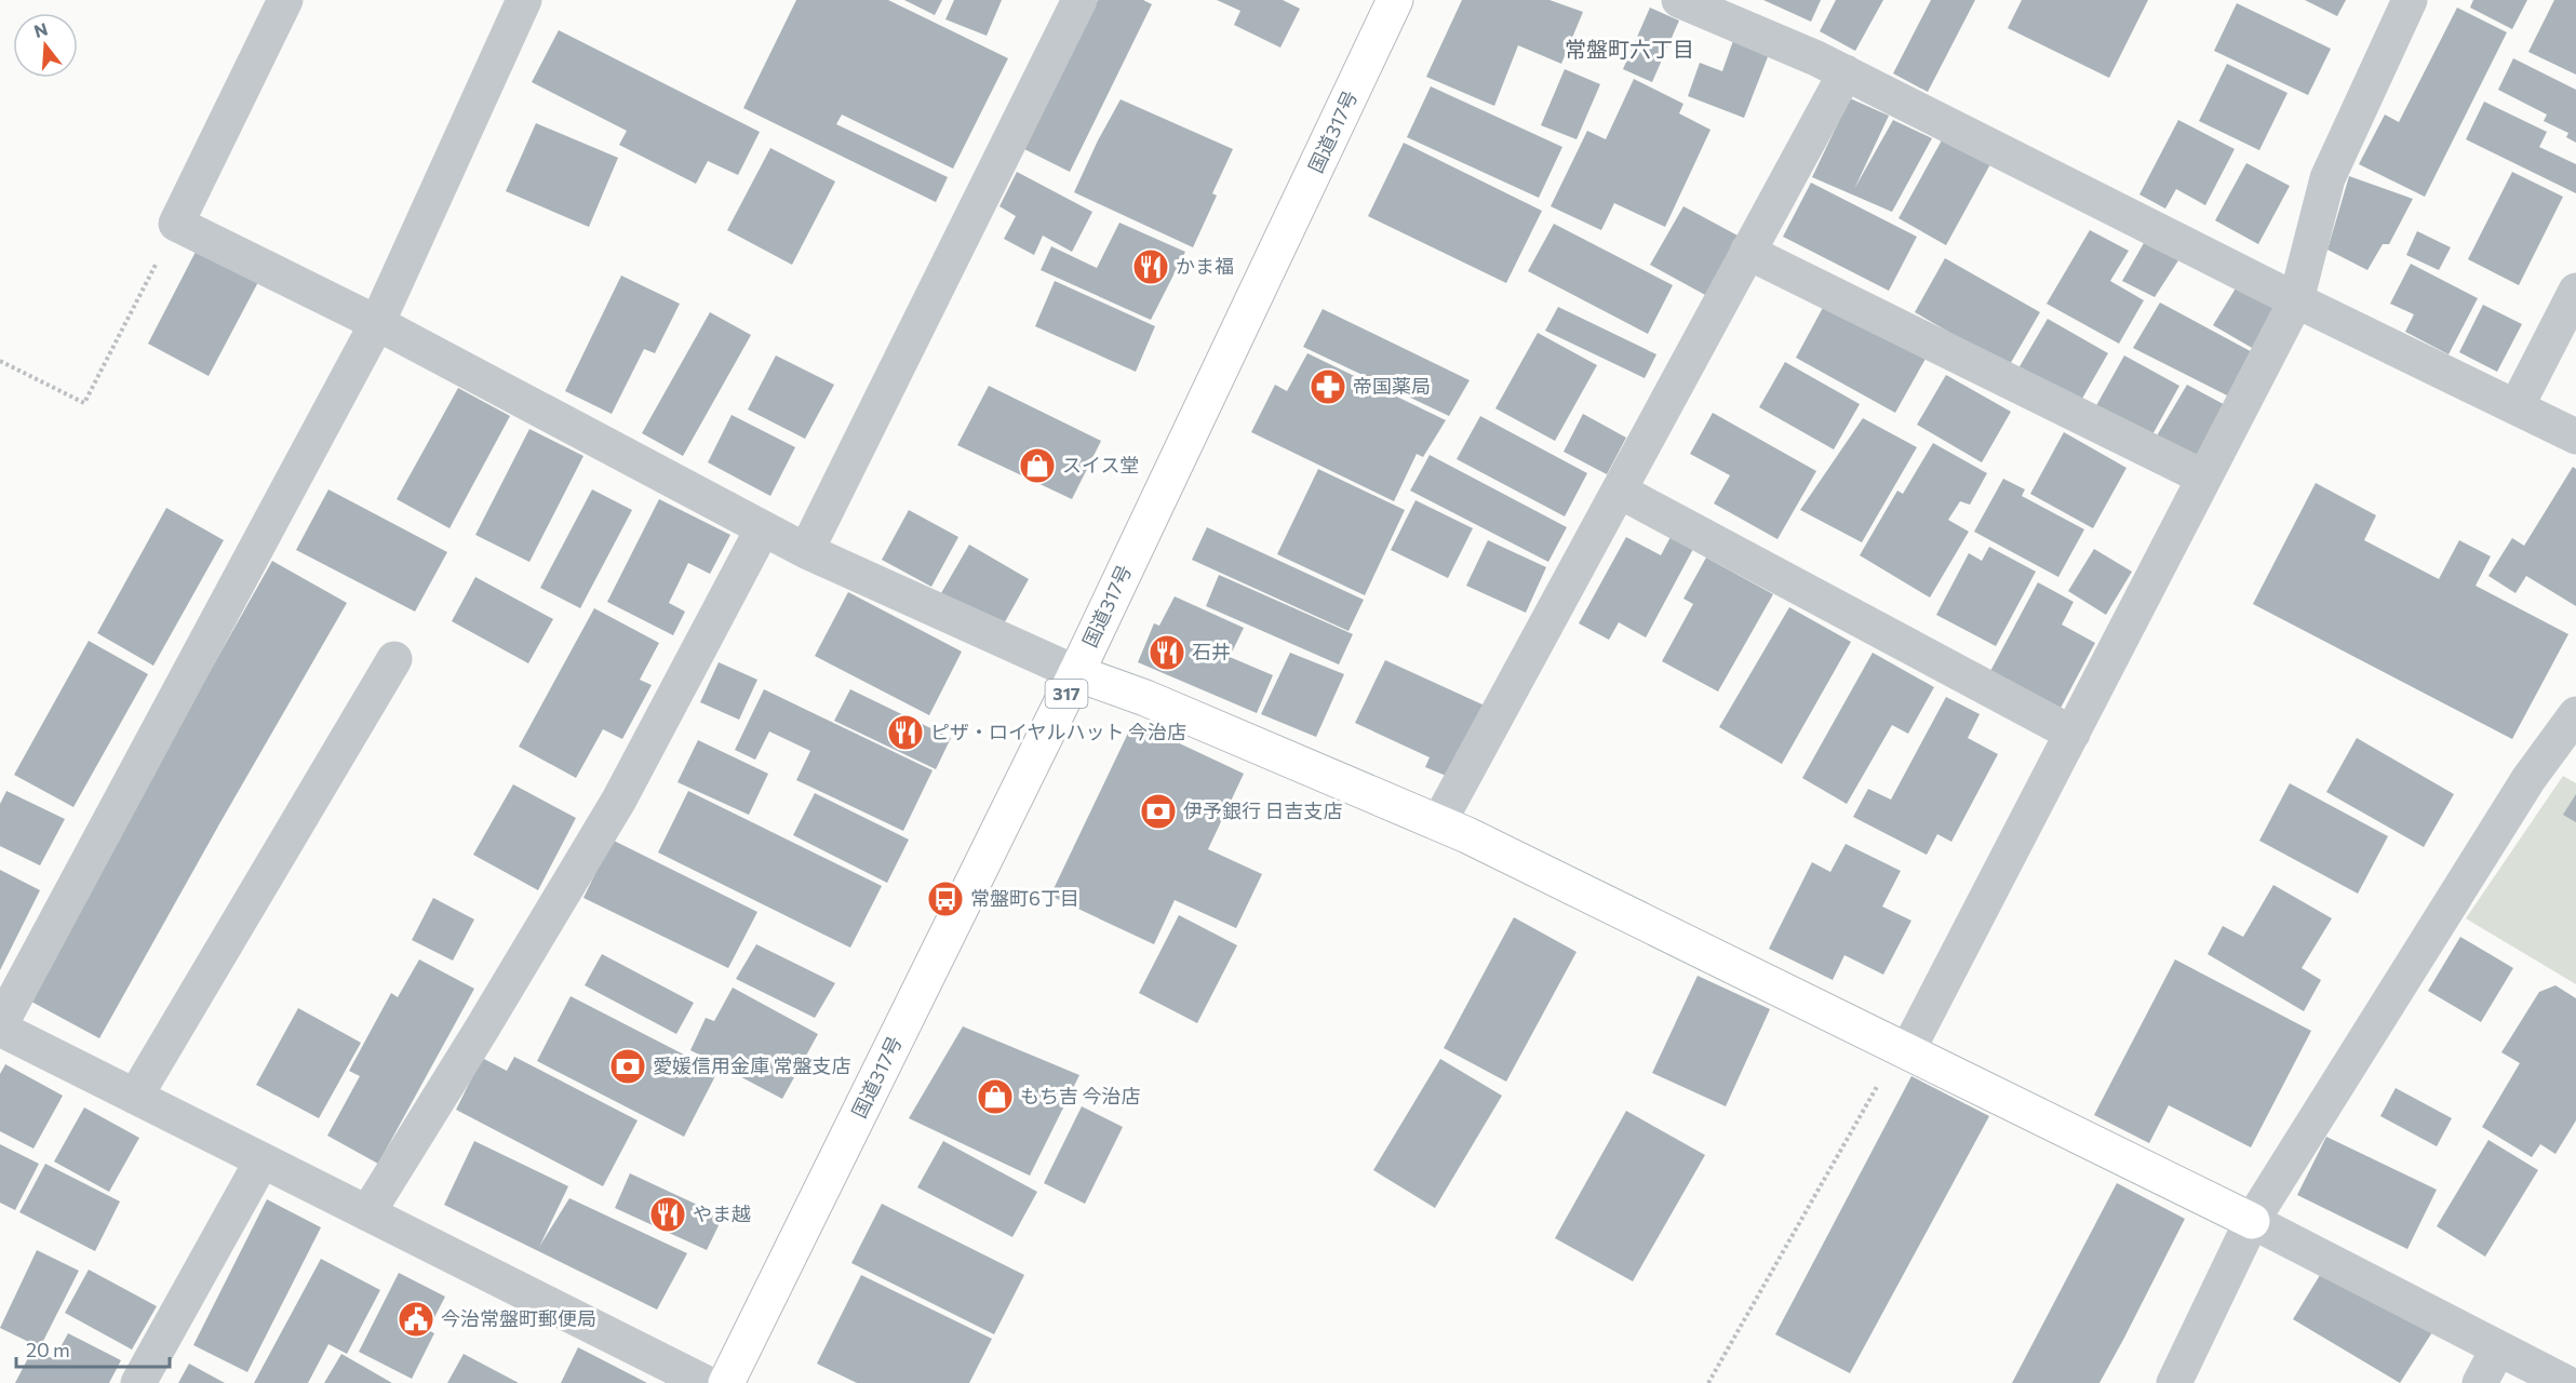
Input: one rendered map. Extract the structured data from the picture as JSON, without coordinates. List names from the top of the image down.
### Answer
{
  "streets": {
    "main road": ["国道317号", "317"]
  },
  "districts": ["常盤町六丁目"],
  "places": {
    "restaurant": [
      "かま福",
      "石井",
      "ピザ・ロイヤルハット 今治店",
      "やま越"
    ],
    "pharmacy": ["帝国薬局"],
    "shop": ["スイス堂", "もち吉 今治店"],
    "bank": ["伊予銀行 日吉支店", "愛媛信用金庫 常盤支店"],
    "bus stop": ["常盤町6丁目"],
    "public building": ["今治常盤町郵便局"]
  },
  "scale_bar": "20 m",
  "north": "top"
}
